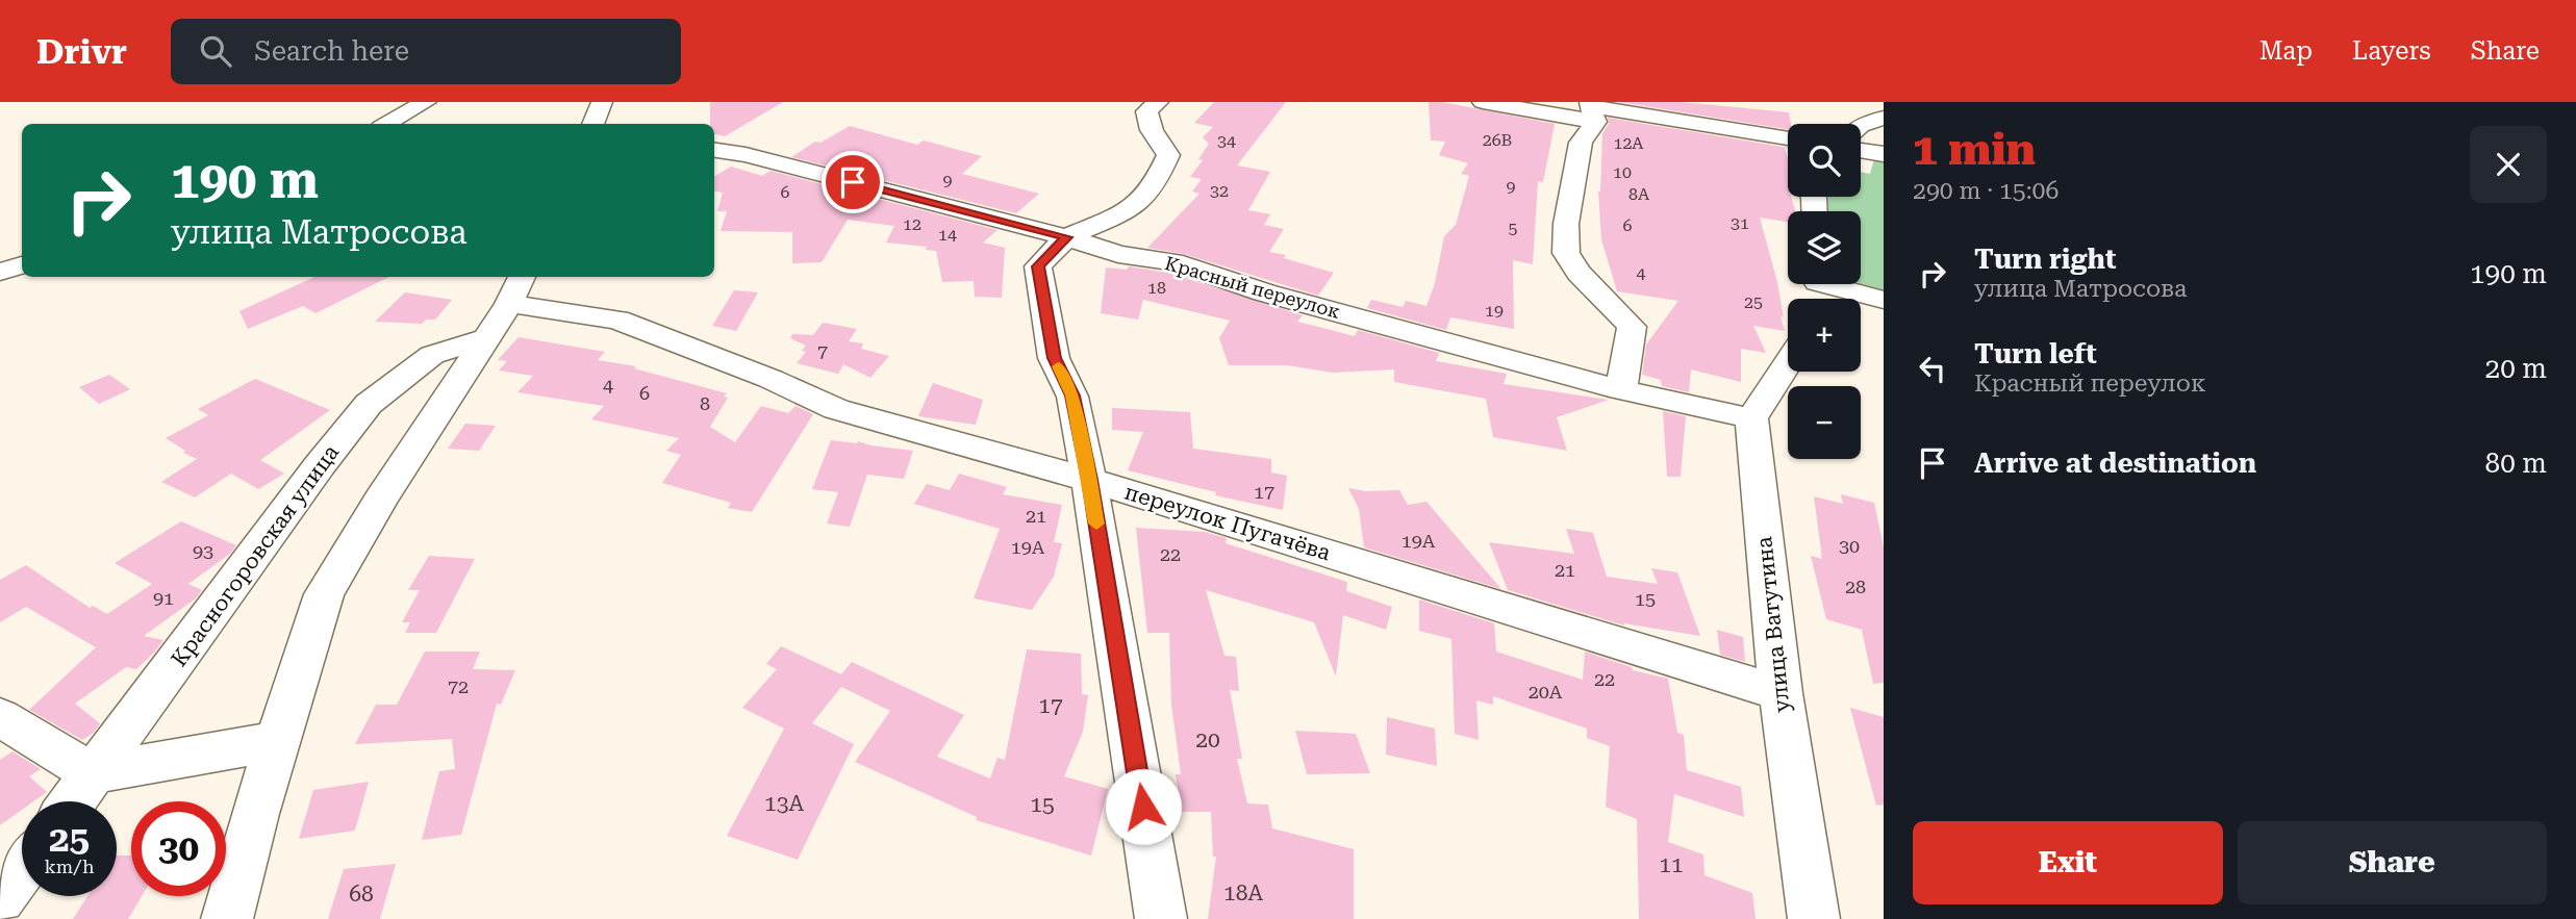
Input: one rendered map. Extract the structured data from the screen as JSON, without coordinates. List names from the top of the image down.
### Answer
{
  "streets": {
    "street": [
      "Красный переулок",
      "переулок Пугачёва",
      "Красногоровская улица",
      "улица Ватутина"
    ]
  },
  "crossings": [
    ["Красный переулок", "улица Ватутина"],
    ["переулок Пугачёва", "улица Ватутина"]
  ],
  "house_numbers": [
    "26В",
    "34",
    "12А",
    "10",
    "9",
    "9",
    "32",
    "6",
    "8А",
    "31",
    "12",
    "6",
    "5",
    "14",
    "4",
    "18",
    "25",
    "19",
    "7",
    "4",
    "6",
    "8",
    "17",
    "21",
    "19А",
    "30",
    "19А",
    "93",
    "22",
    "21",
    "28",
    "91",
    "15",
    "22",
    "72",
    "20А",
    "17",
    "20",
    "13А",
    "15",
    "11",
    "18А",
    "68"
  ],
  "page": {
    "header": "Drivr",
    "search": "Search here",
    "nav": ["Map", "Layers", "Share"],
    "heading": ["1 min", "290 m · 15:06"],
    "map_buttons": ["+", "−"],
    "turn": ["190 m", "улица Матросова"],
    "list": [
      {
        "name": "Turn right",
        "note": "улица Матросова",
        "value": "190 m"
      },
      {
        "name": "Turn left",
        "note": "Красный переулок",
        "value": "20 m"
      },
      {
        "name": "Arrive at destination",
        "value": "80 m"
      }
    ],
    "speed": "25 km/h",
    "limit": "30",
    "buttons": ["Exit", "Share"]
  }
}
